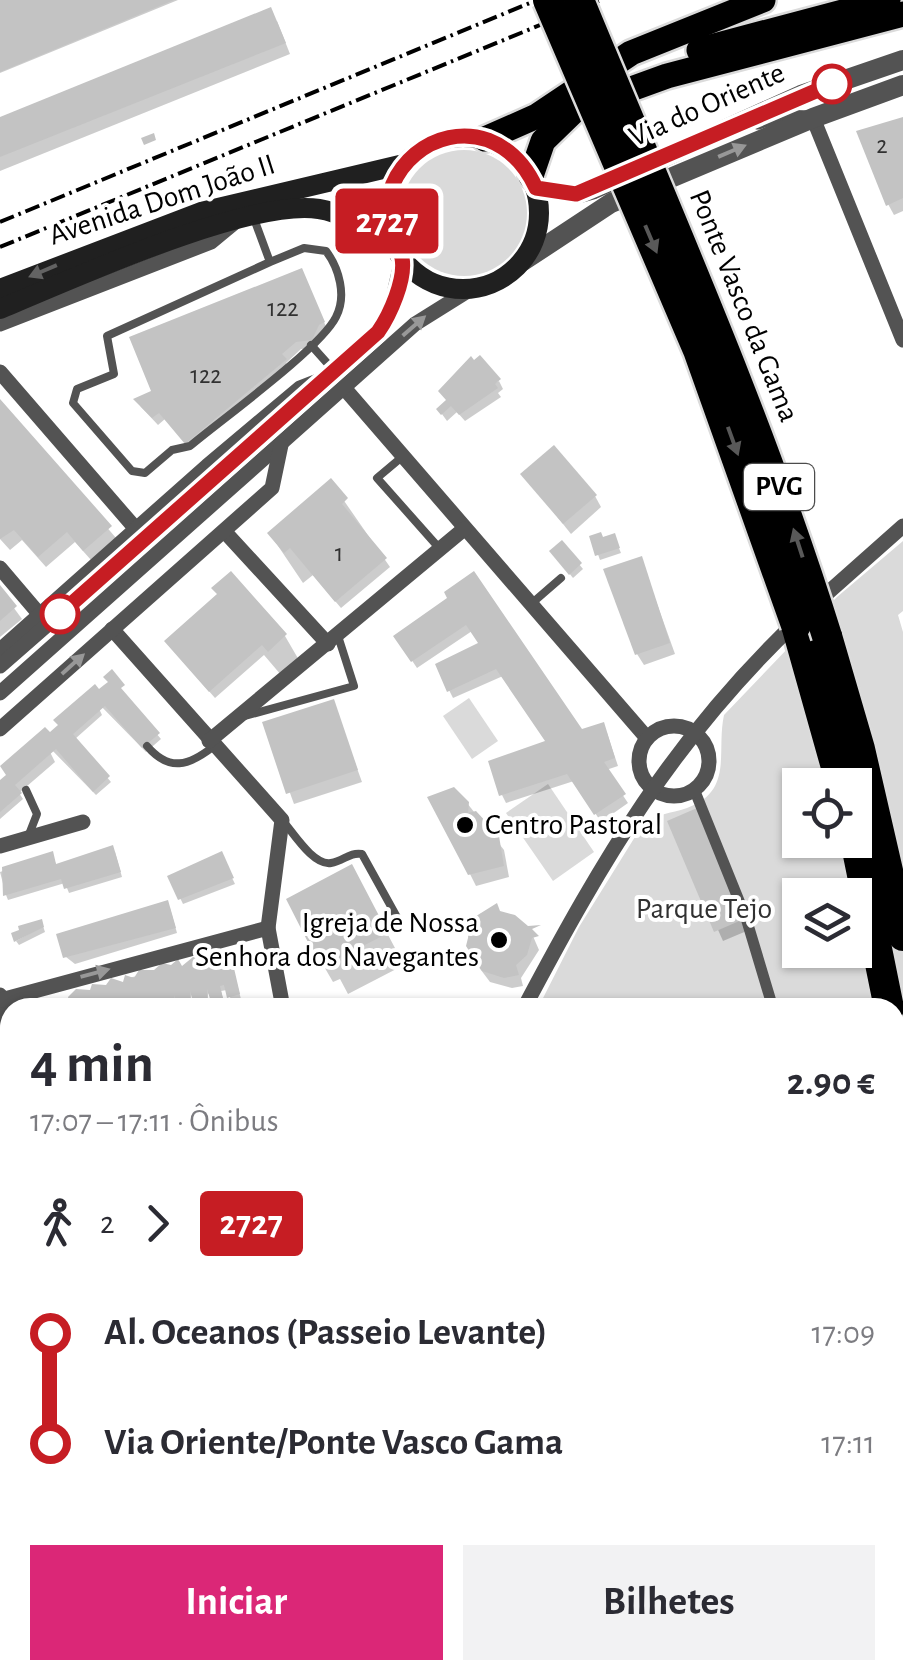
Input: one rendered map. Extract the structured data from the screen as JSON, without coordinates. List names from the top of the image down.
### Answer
{
  "streets": {
    "highway": ["Ponte Vasco da Gama", "PVG"],
    "main road": ["Avenida Dom João II"],
    "street": ["Via do Oriente"]
  },
  "crossings": [
    ["Via do Oriente", "Avenida Dom João II"]
  ],
  "parks": ["Parque Tejo"],
  "places": ["Centro Pastoral", "Igreja de Nossa Senhora dos Navegantes"],
  "lines": ["bus line 2727"],
  "house_numbers": [
    "2",
    "122",
    "122",
    "1"
  ],
  "page": {
    "on_map": "2727",
    "heading": ["4 min", "17:07 – 17:11 · Ônibus", "2.90 €"],
    "legs": ["2", "2727"],
    "list": [
      {
        "name": "Al. Oceanos (Passeio Levante)",
        "value": "17:09"
      },
      {
        "name": "Via Oriente/Ponte Vasco Gama",
        "value": "17:11"
      }
    ],
    "buttons": ["Iniciar", "Bilhetes"]
  }
}
